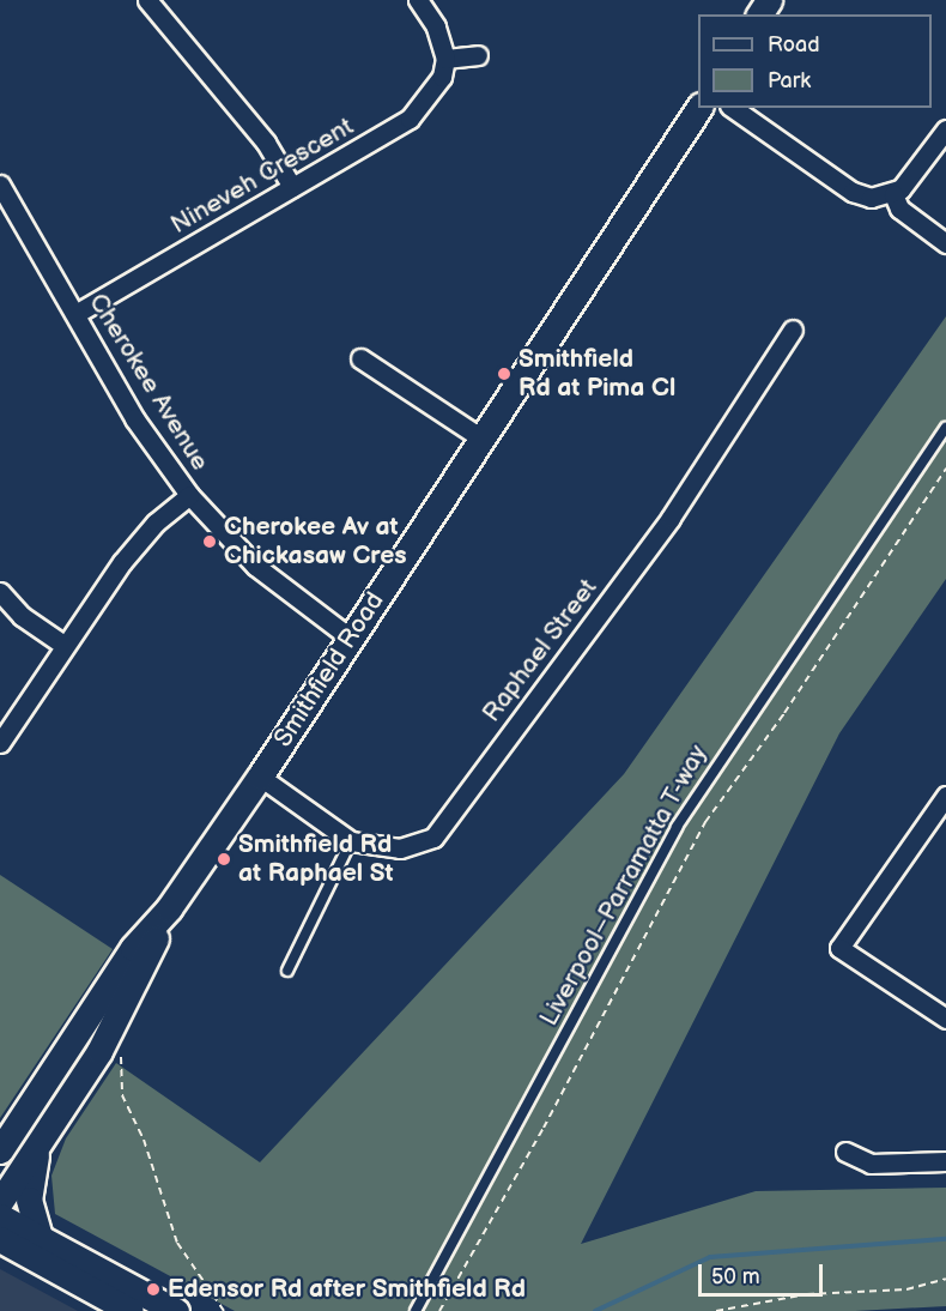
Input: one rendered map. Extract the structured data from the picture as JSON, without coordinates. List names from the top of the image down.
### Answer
{
  "streets": {
    "main road": ["Smithfield Road"],
    "street": ["Nineveh Crescent", "Cherokee Avenue", "Raphael Street"],
    "lane": ["Liverpool–Parramatta T-way"]
  },
  "crossings": [
    ["Nineveh Crescent", "Cherokee Avenue"],
    ["Cherokee Avenue", "Smithfield Road"],
    ["Raphael Street", "Smithfield Road"]
  ],
  "places": [
    "Smithfield Rd at Pima Cl",
    "Cherokee Av at Chickasaw Cres",
    "Smithfield Rd at Raphael St",
    "Edensor Rd after Smithfield Rd"
  ],
  "legend": ["Road", "Park"],
  "scale_bar": "50 m"
}
